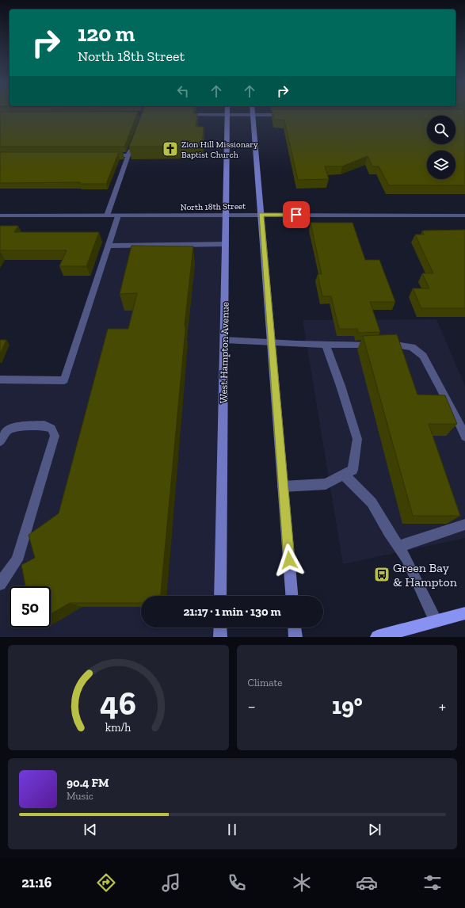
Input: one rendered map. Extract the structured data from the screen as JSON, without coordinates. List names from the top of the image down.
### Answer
{
  "streets": {
    "main road": ["West Hampton Avenue"],
    "street": ["North 18th Street"]
  },
  "crossings": [
    ["North 18th Street", "West Hampton Avenue"]
  ],
  "places": {
    "church": ["Zion Hill Missionary Baptist Church"],
    "bus stop": ["Green Bay & Hampton"]
  },
  "page": {
    "turn": ["120 m", "North 18th Street"],
    "limit": "50",
    "trip": "21:17 · 1 min · 130 m",
    "tile": "Climate",
    "heat": ["−", "19°", "+"],
    "song": ["90.4 FM", "Music"],
    "tabs": "21:16",
    "gauge": ["46", "km/h"]
  }
}
